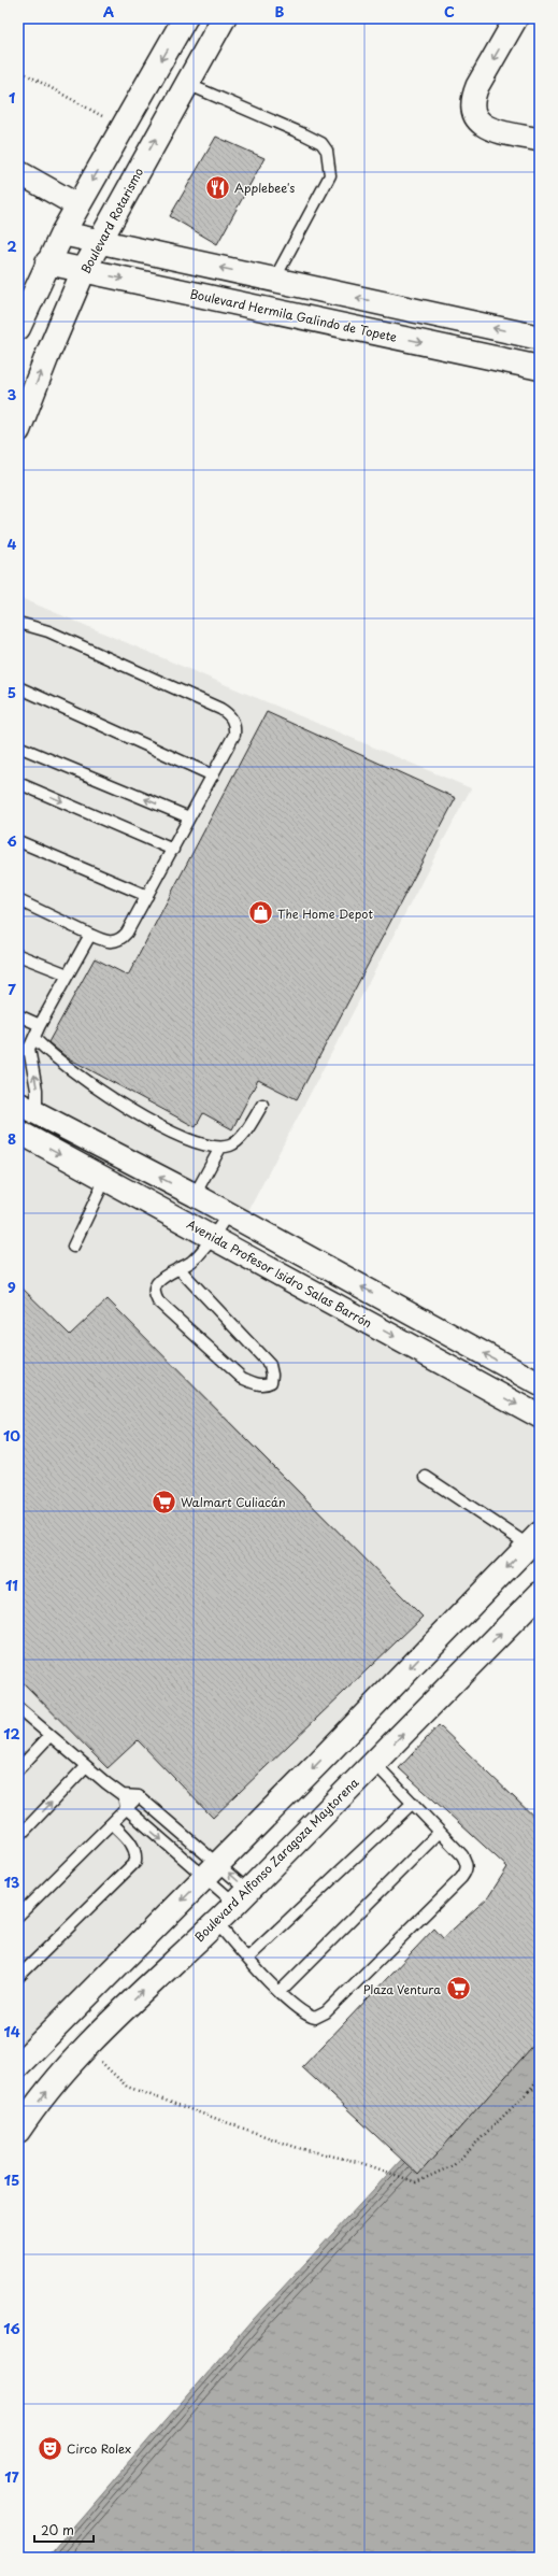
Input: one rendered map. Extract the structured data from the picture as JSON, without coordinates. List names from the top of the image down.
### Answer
{
  "streets": {
    "street": [
      "Boulevard Rotarismo",
      "Boulevard Hermila Galindo de Topete",
      "Avenida Profesor Isidro Salas Barrón",
      "Boulevard Alfonso Zaragoza Maytorena"
    ]
  },
  "crossings": [
    ["Boulevard Rotarismo", "Boulevard Hermila Galindo de Topete"]
  ],
  "places": {
    "restaurant": ["Applebee's"],
    "shop": ["The Home Depot"],
    "supermarket": ["Walmart Culiacán", "Plaza Ventura"],
    "theatre": ["Circo Rolex"]
  },
  "scale_bar": "20 m",
  "grid": {
    "columns": ["A", "B", "C"],
    "rows": [
      "1",
      "2",
      "3",
      "4",
      "5",
      "6",
      "7",
      "8",
      "9",
      "10",
      "11",
      "12",
      "13",
      "14",
      "15",
      "16",
      "17"
    ]
  }
}
